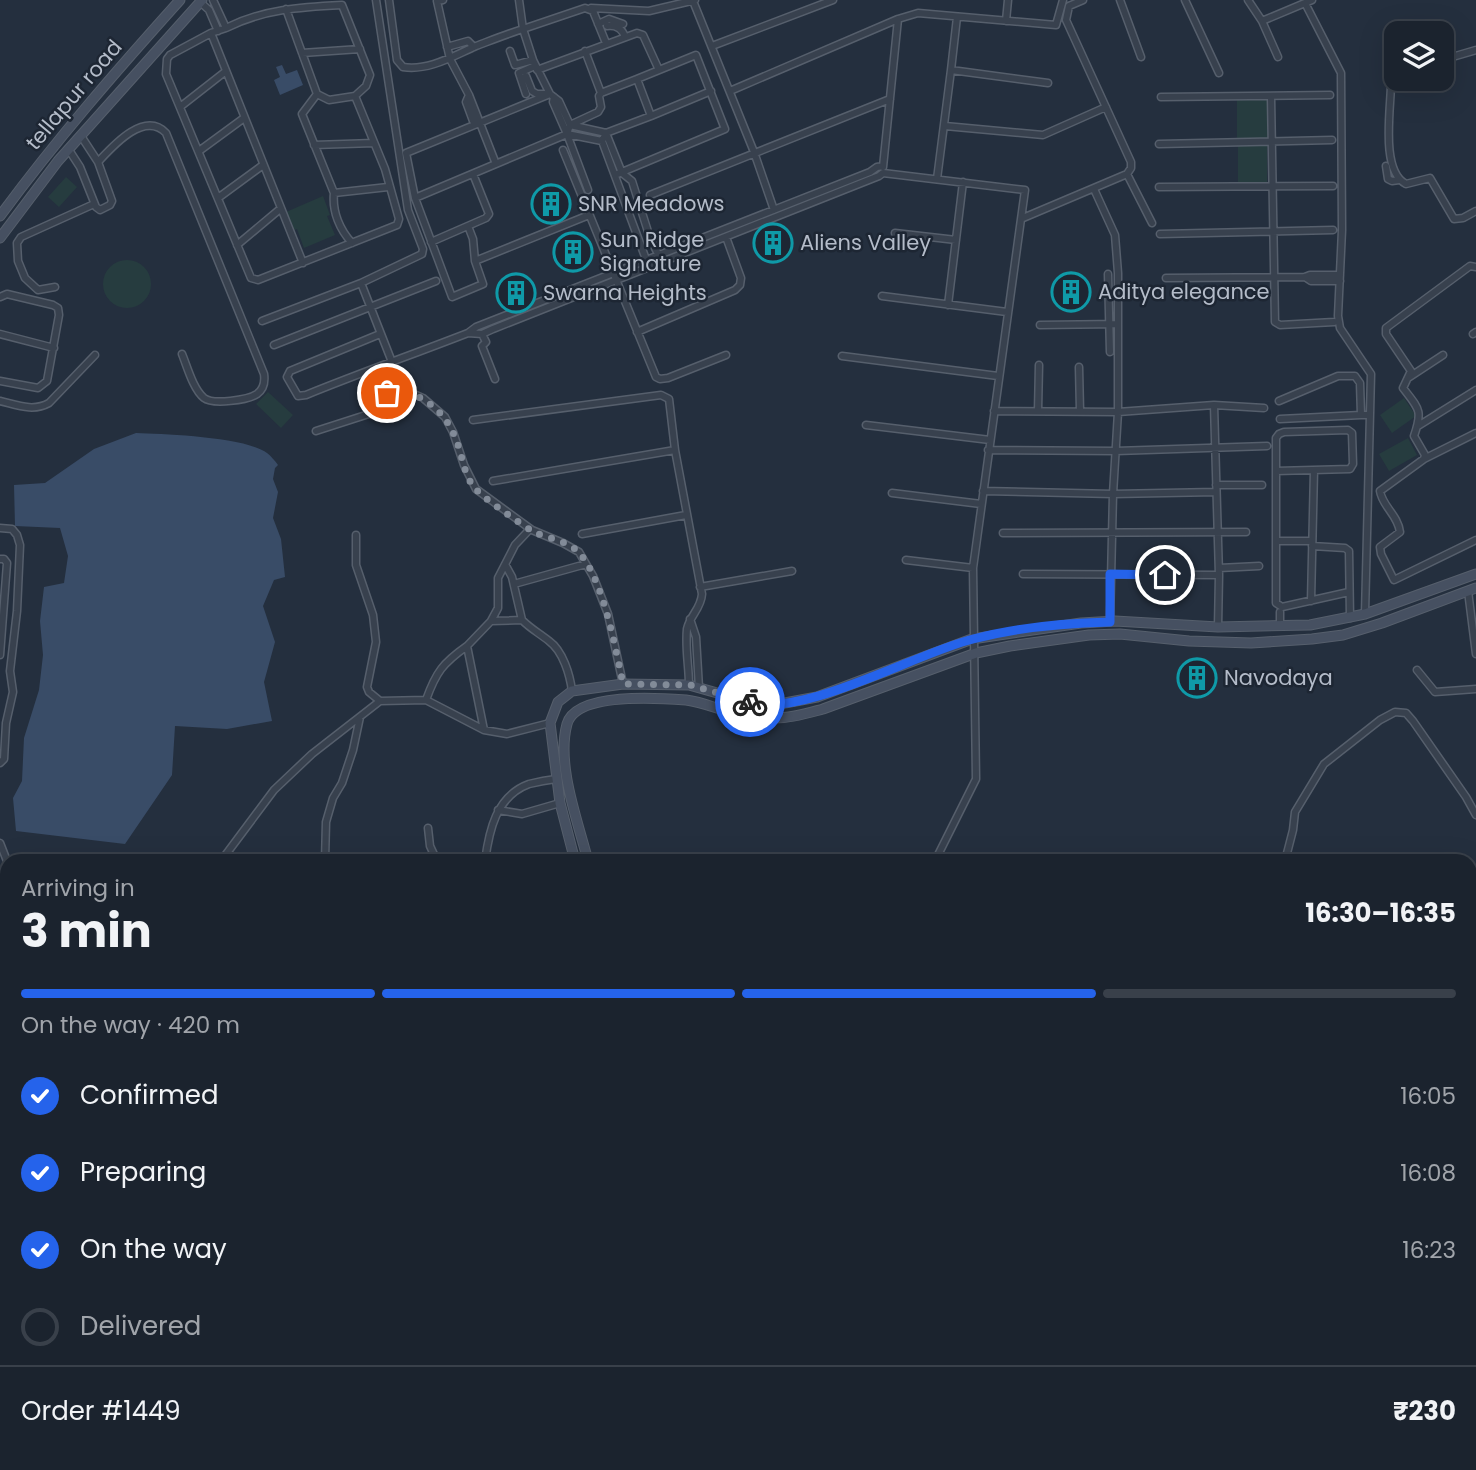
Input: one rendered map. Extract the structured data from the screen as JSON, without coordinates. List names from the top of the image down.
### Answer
{
  "streets": {
    "main road": ["tellapur road"]
  },
  "places": {
    "building": [
      "SNR Meadows",
      "Aliens Valley",
      "Sun Ridge Signature",
      "Aditya elegance",
      "Swarna Heights",
      "Navodaya"
    ]
  },
  "page": {
    "heading": ["3 min", "Arriving in", "16:30–16:35"],
    "panel": ["Order #1449", "₹230"],
    "bar": "On the way · 420 m",
    "list": [
      ["Confirmed", "16:05"],
      ["Preparing", "16:08"],
      ["On the way", "16:23"],
      "Delivered"
    ]
  }
}
